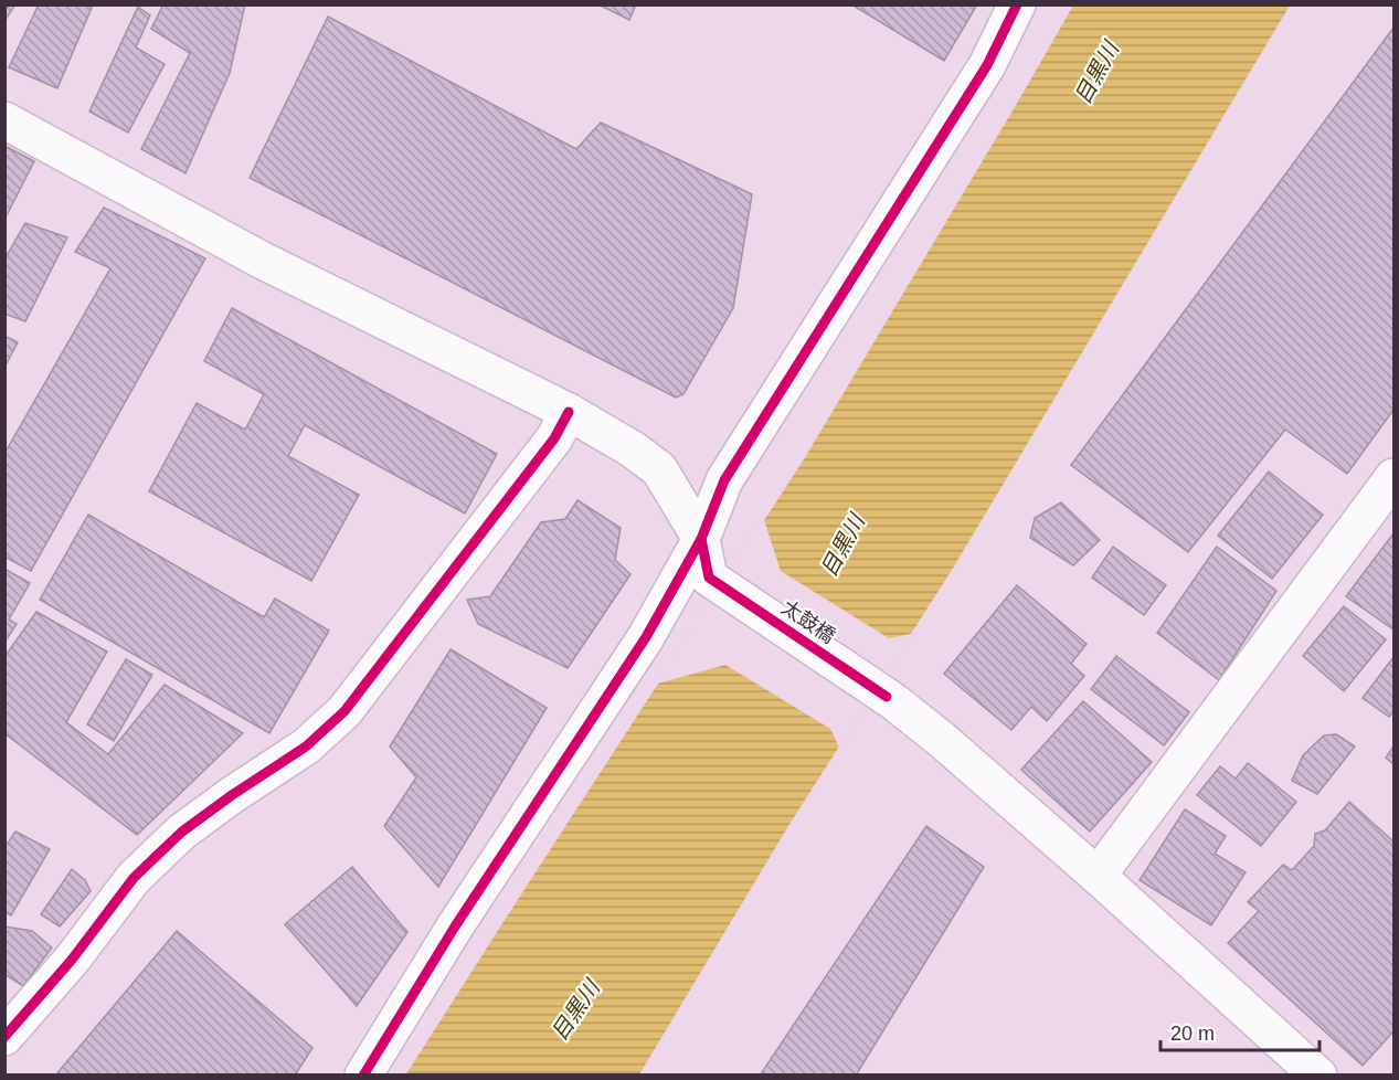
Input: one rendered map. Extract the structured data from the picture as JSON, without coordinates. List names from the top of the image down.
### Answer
{
  "streets": {
    "street": ["太鼓橋"]
  },
  "water": ["目黒川"],
  "scale_bar": "20 m"
}
